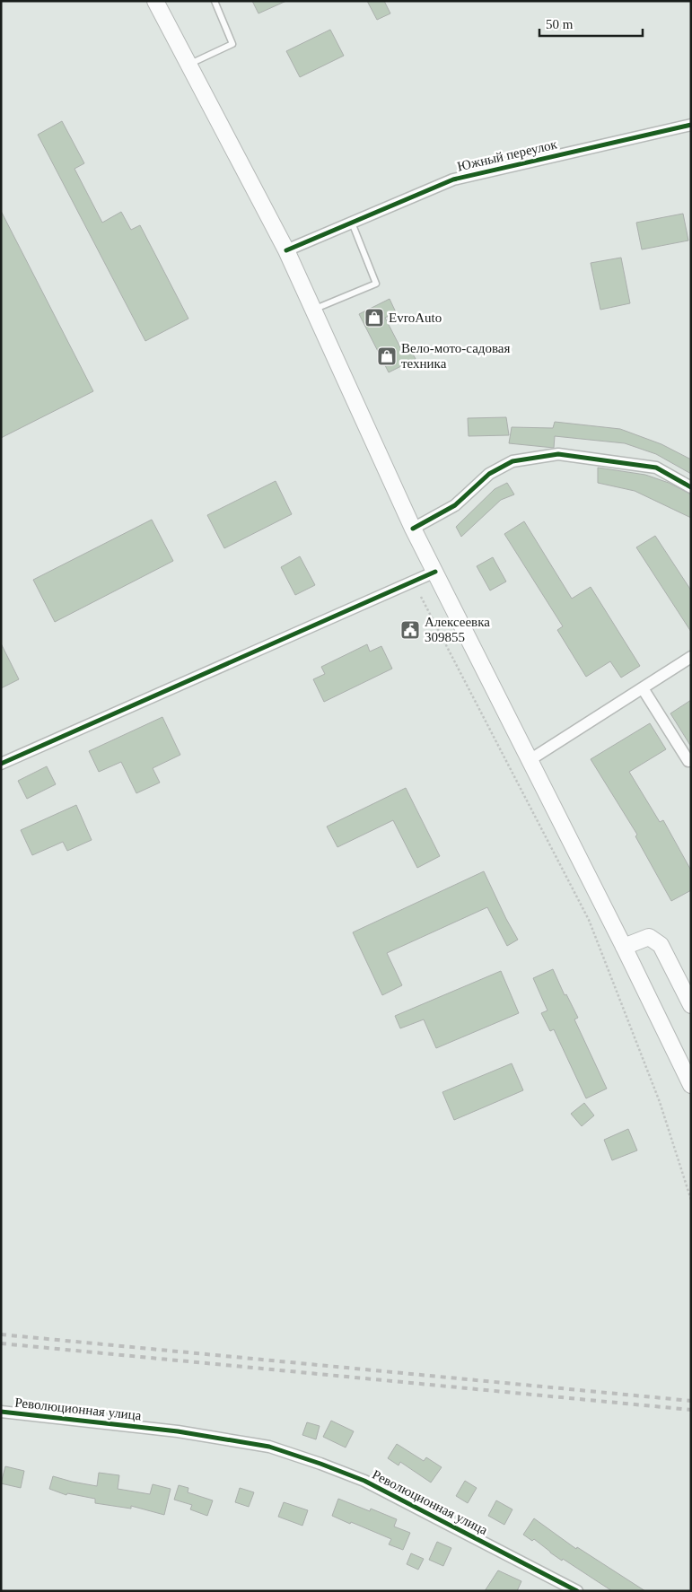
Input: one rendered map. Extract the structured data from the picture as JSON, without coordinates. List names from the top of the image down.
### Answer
{
  "streets": {
    "street": ["Южный переулок", "Революционная улица"]
  },
  "places": {
    "shop": ["EvroAuto", "Вело-мото-садовая техника"],
    "public building": ["Алексеевка 309855"]
  },
  "scale_bar": "50 m"
}
